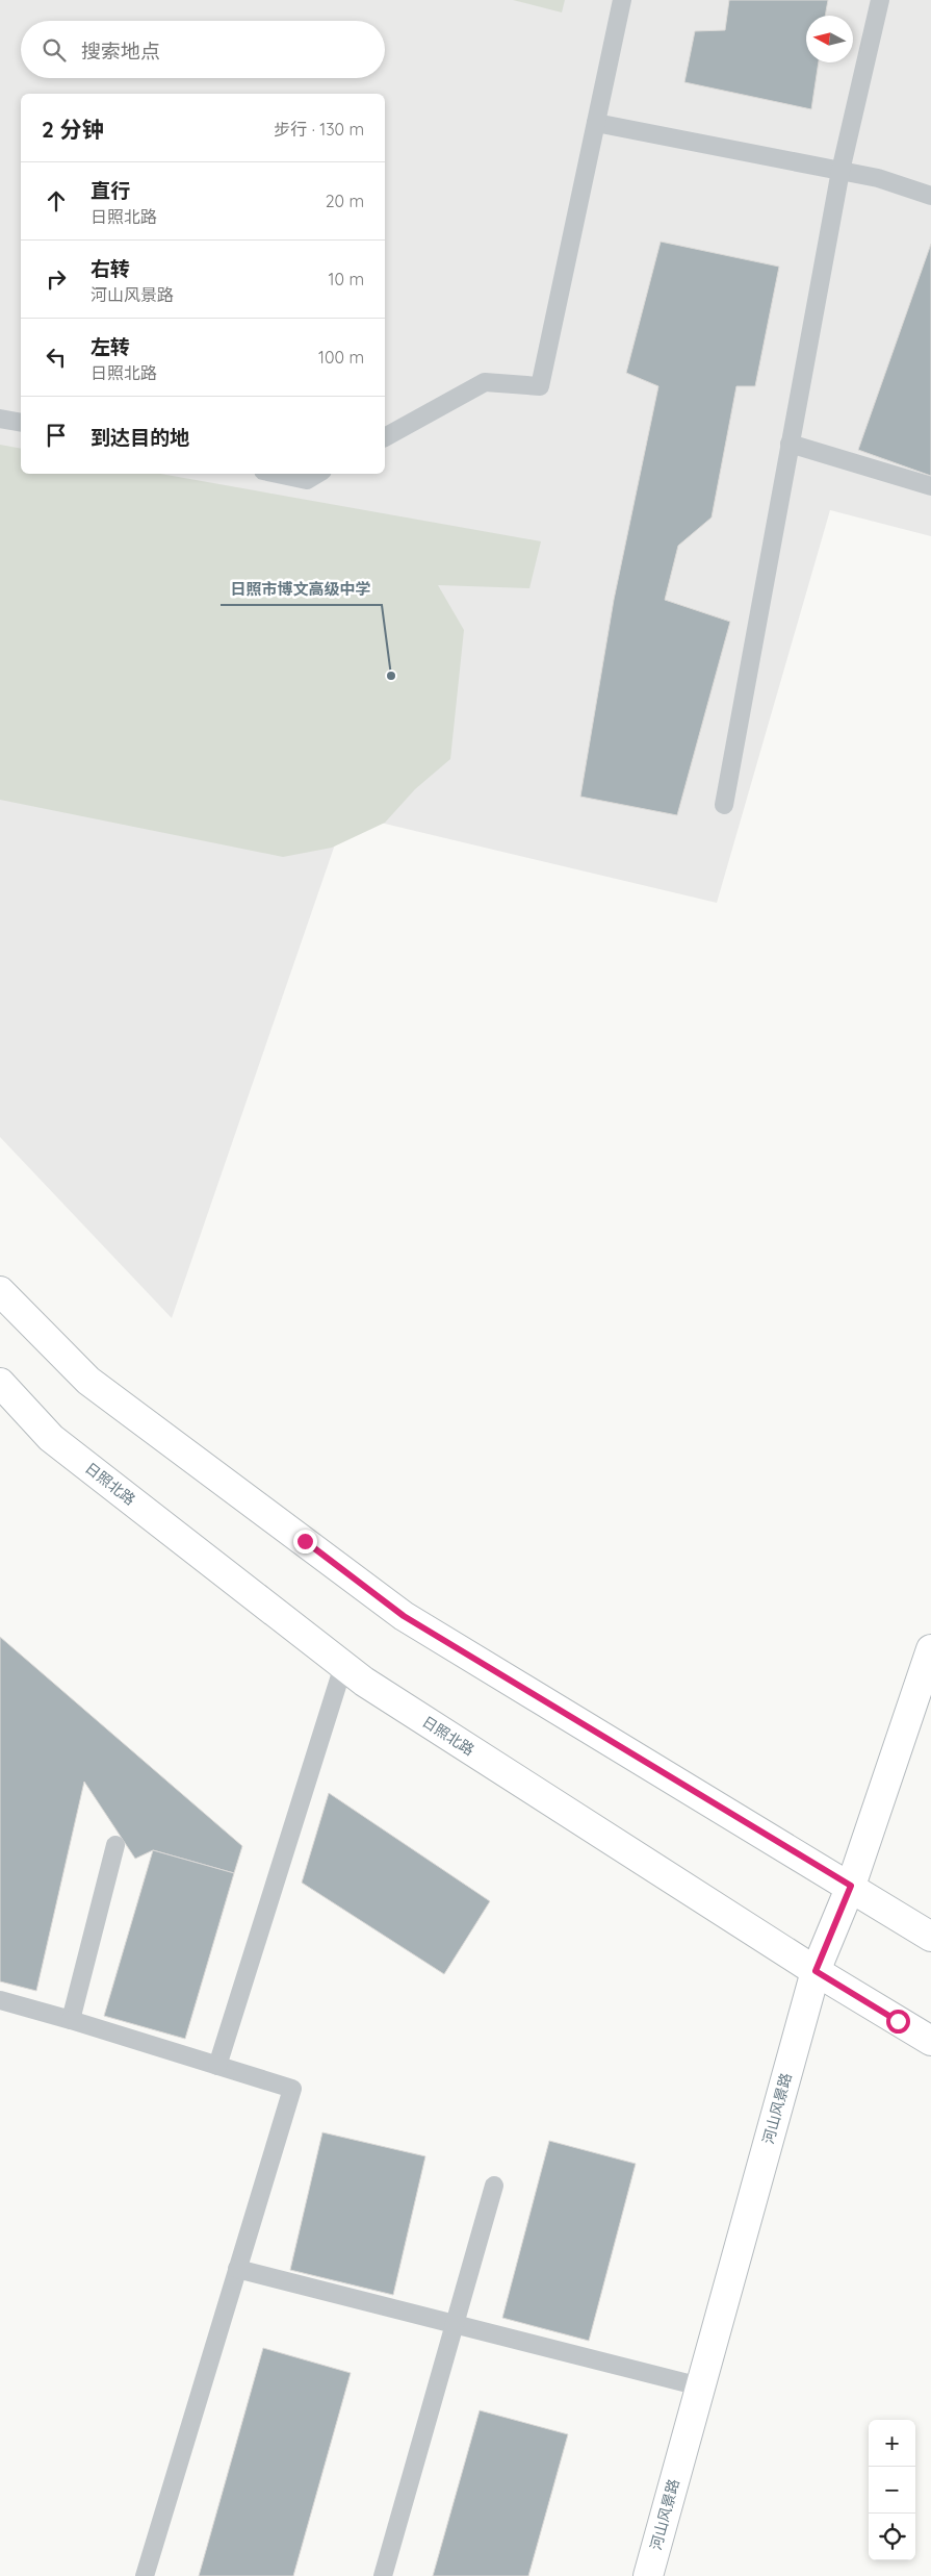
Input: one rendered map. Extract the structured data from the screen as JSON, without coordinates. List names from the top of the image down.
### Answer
{
  "streets": {
    "main road": ["日照北路", "河山风景路"]
  },
  "crossings": [
    ["日照北路", "河山风景路"]
  ],
  "places": ["日照市博文高级中学"],
  "north": "left",
  "page": {
    "search": "搜索地点",
    "heading": ["2 分钟", "步行 · 130 m"],
    "list": [
      ["直行", "日照北路", "20 m"],
      ["右转", "河山风景路", "10 m"],
      ["左转", "日照北路", "100 m"],
      "到达目的地"
    ],
    "map_buttons": ["+", "−"]
  }
}
